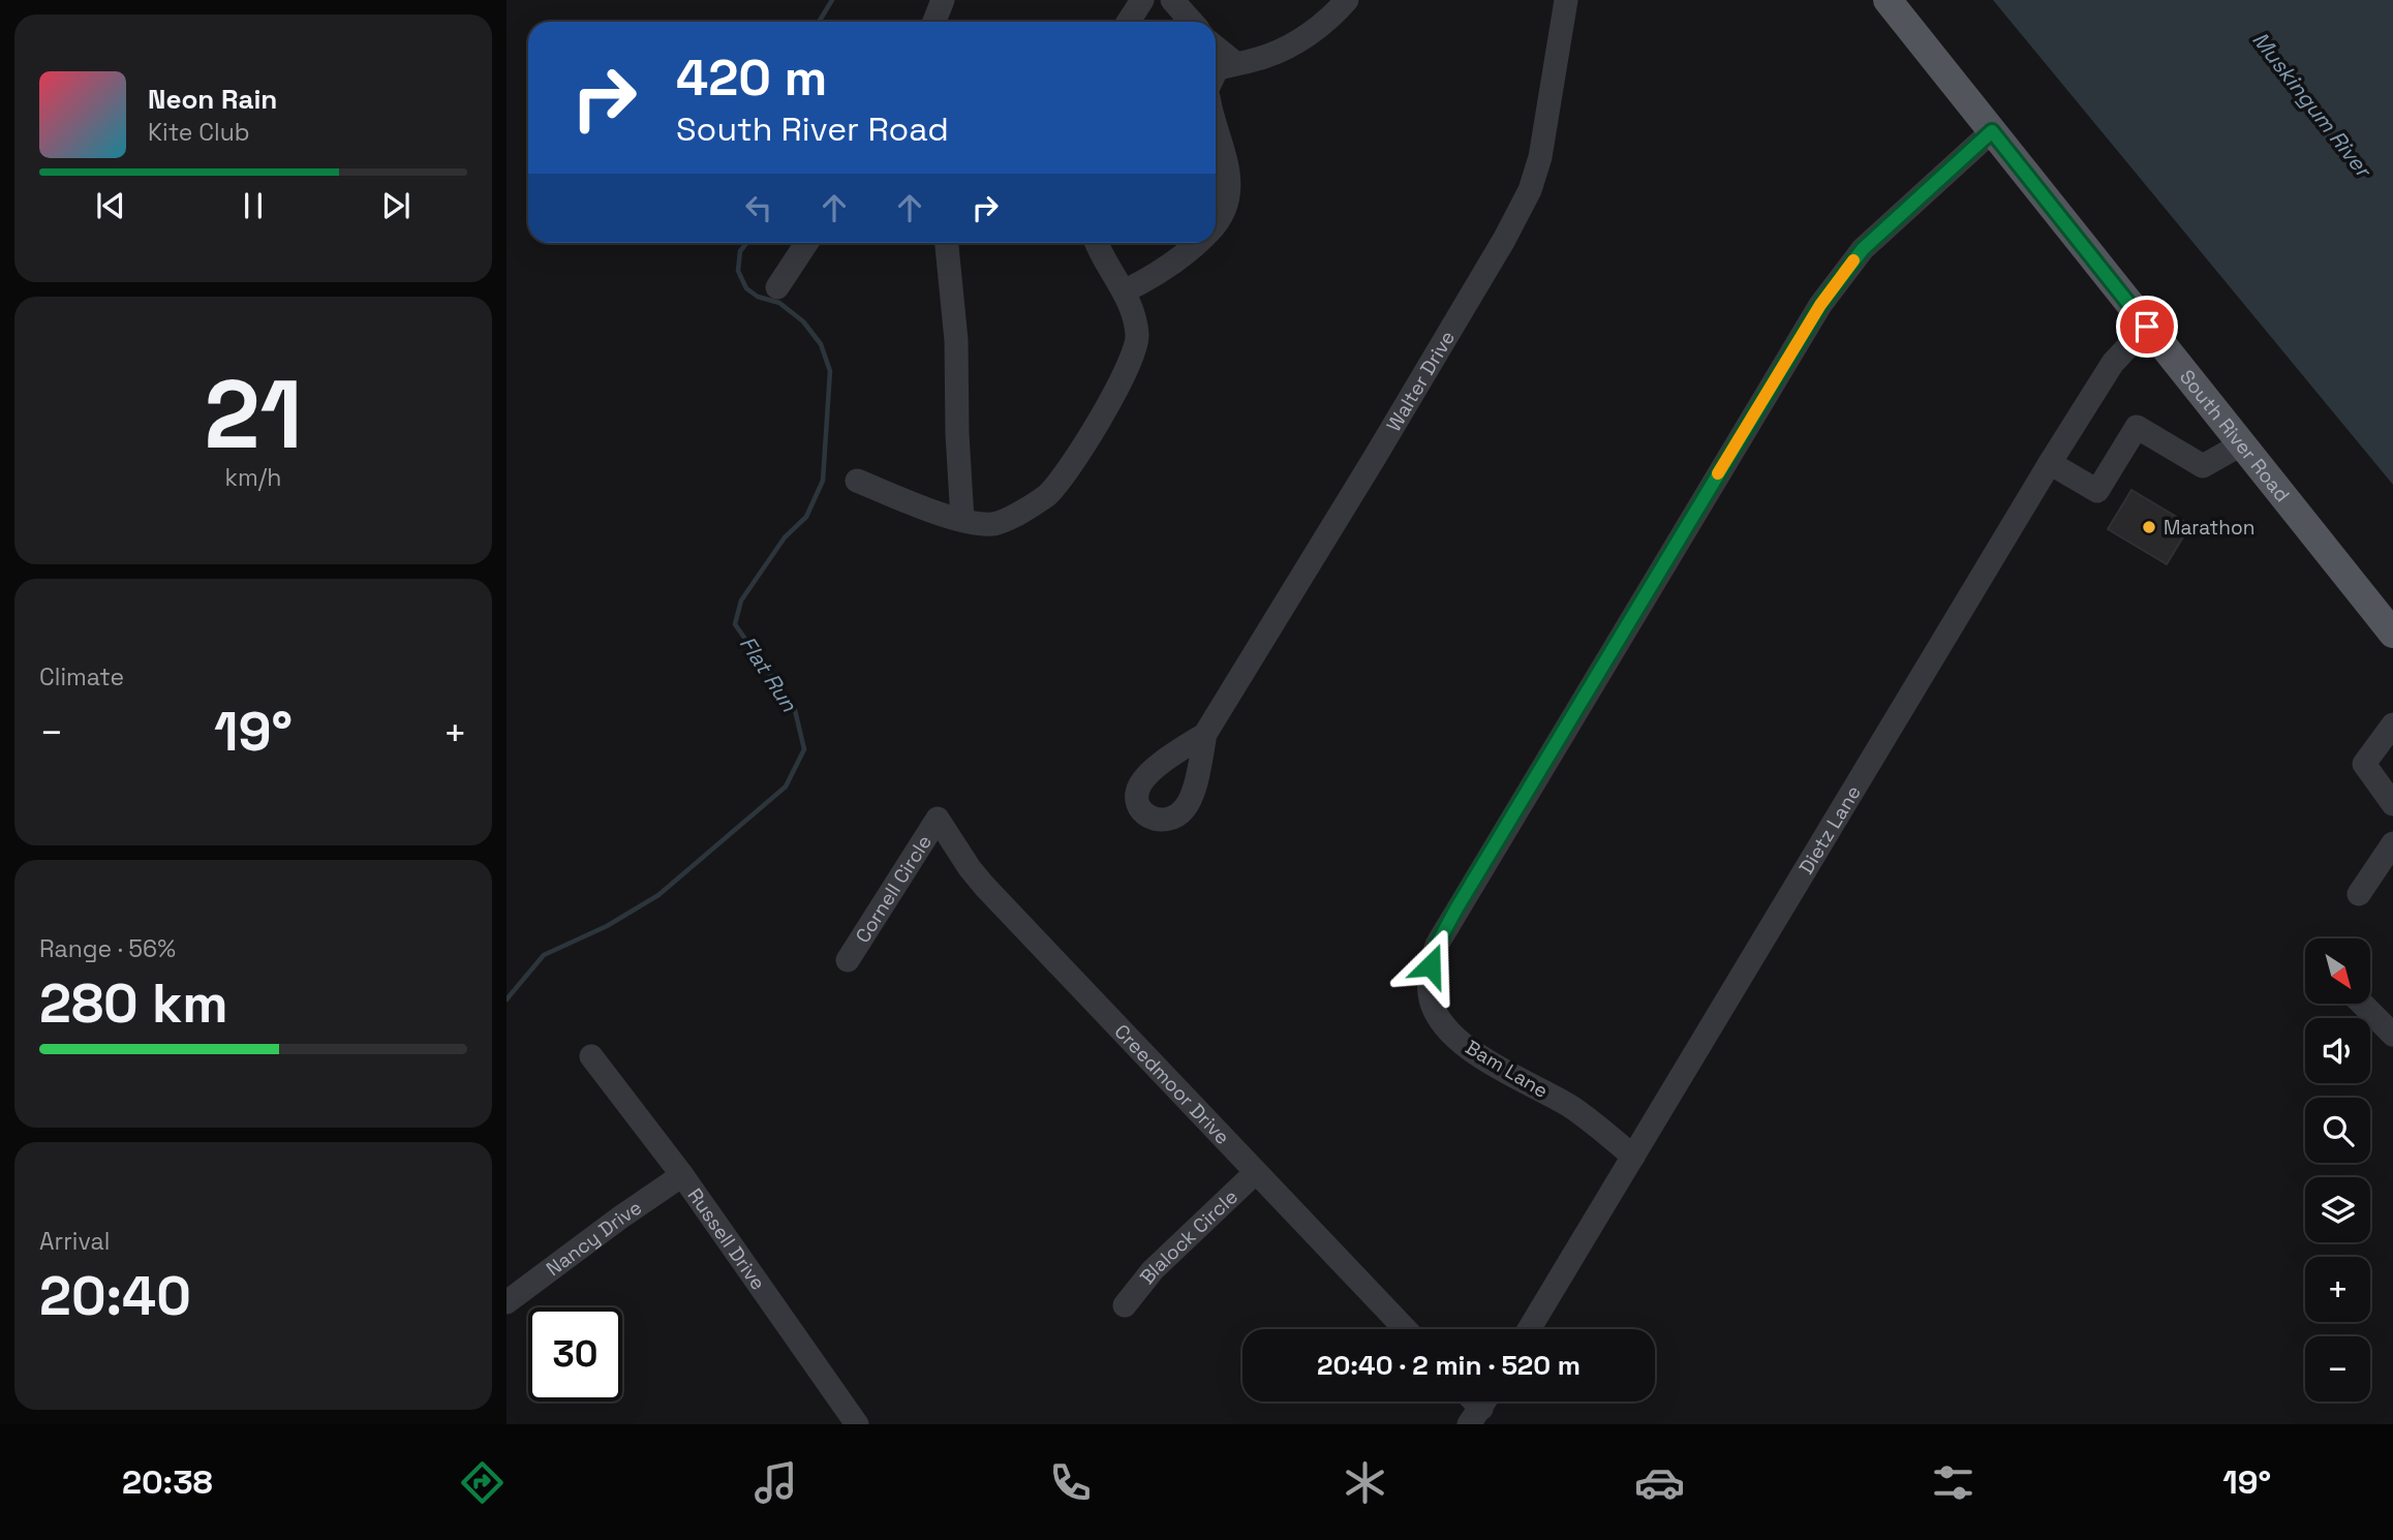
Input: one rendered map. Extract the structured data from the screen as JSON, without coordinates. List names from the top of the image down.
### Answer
{
  "streets": {
    "main road": ["South River Road"],
    "street": [
      "Walter Drive",
      "Dietz Lane",
      "Cornell Circle",
      "Bam Lane",
      "Creedmoor Drive",
      "Nancy Drive",
      "Blalock Circle",
      "Russell Drive"
    ]
  },
  "crossings": [
    ["South River Road", "Dietz Lane"],
    ["South River Road", "Bam Lane"],
    ["Dietz Lane", "Bam Lane"],
    ["Cornell Circle", "Creedmoor Drive"],
    ["Creedmoor Drive", "Blalock Circle"],
    ["Nancy Drive", "Russell Drive"]
  ],
  "water": ["Muskingum River", "Flat Run"],
  "places": ["Marathon"],
  "north": "bottom right",
  "page": {
    "turn": ["420 m", "South River Road"],
    "song": ["Neon Rain", "Kite Club"],
    "tile": [
      ["21", "km/h"],
      "Climate",
      ["Range · 56%", "280 km"],
      ["Arrival", "20:40"]
    ],
    "heat": ["−", "19°", "+"],
    "map_buttons": ["+", "−"],
    "limit": "30",
    "trip": "20:40 · 2 min · 520 m",
    "tabs": ["20:38", "19°"]
  }
}
